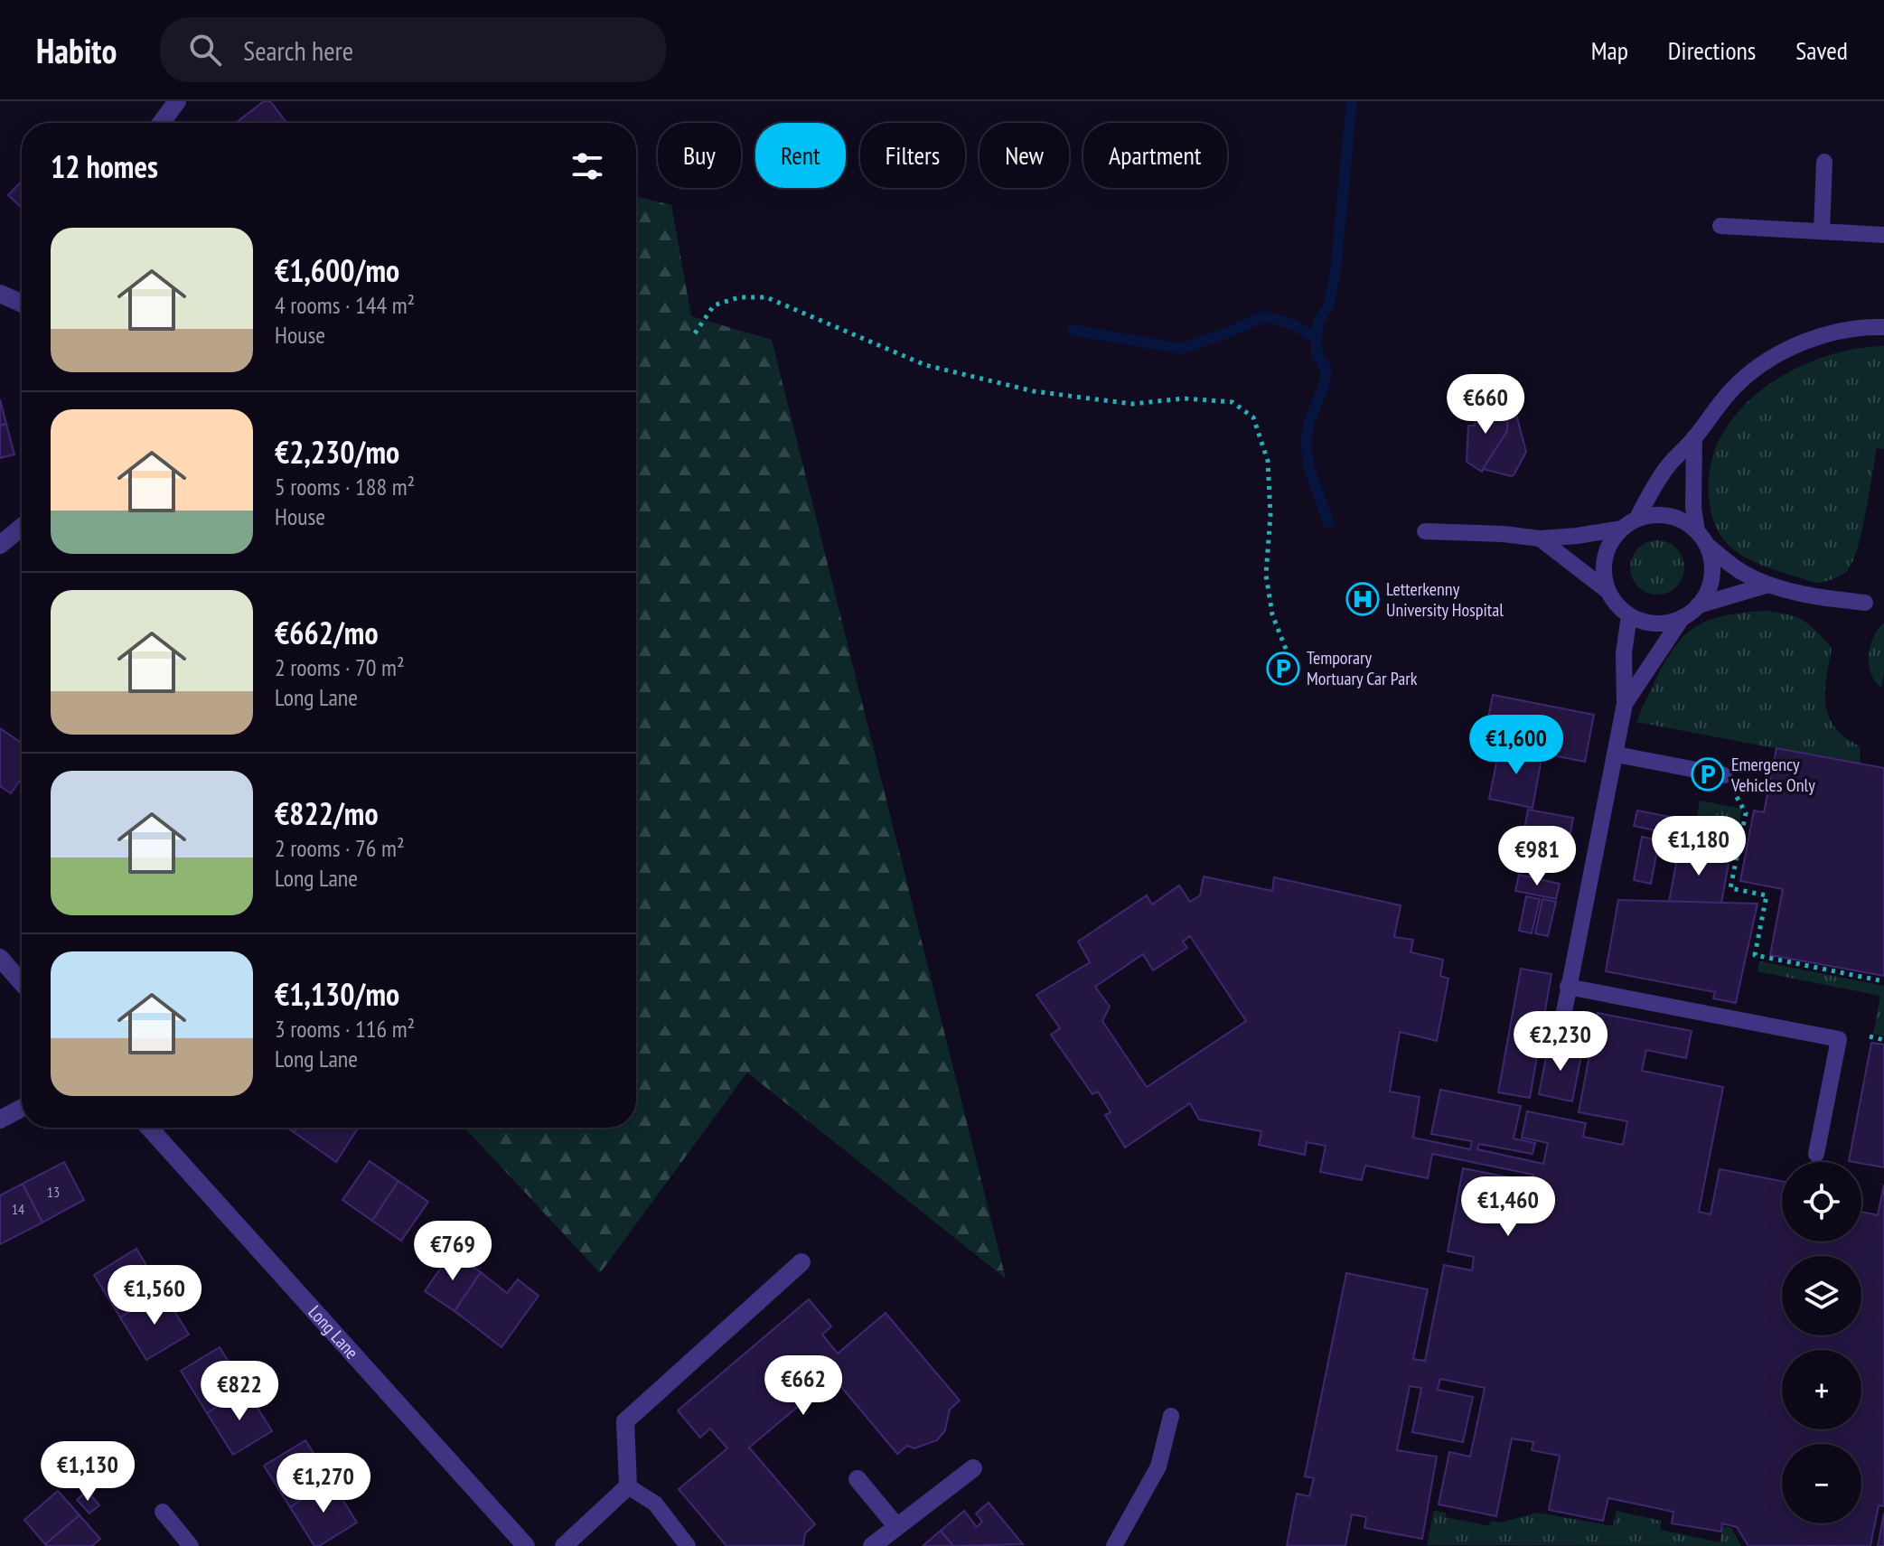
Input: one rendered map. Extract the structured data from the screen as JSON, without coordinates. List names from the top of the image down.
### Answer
{
  "streets": {
    "street": ["Long Lane"]
  },
  "places": {
    "hospital": ["Letterkenny University Hospital"],
    "parking": ["Temporary Mortuary Car Park", "Emergency Vehicles Only"]
  },
  "house_numbers": ["13", "14"],
  "page": {
    "header": "Habito",
    "search": "Search here",
    "nav": ["Map", "Directions", "Saved"],
    "chip": [
      "Buy",
      "Rent",
      "Filters",
      "New",
      "Apartment"
    ],
    "heading": "12 homes",
    "list": [
      {
        "name": "€1,600/mo",
        "note": "4 rooms · 144 m² · House"
      },
      {
        "name": "€2,230/mo",
        "note": "5 rooms · 188 m² · House"
      },
      {
        "name": "€662/mo",
        "note": "2 rooms · 70 m² · Long Lane"
      },
      {
        "name": "€822/mo",
        "note": "2 rooms · 76 m² · Long Lane"
      },
      {
        "name": "€1,130/mo",
        "note": "3 rooms · 116 m² · Long Lane"
      }
    ],
    "price": [
      "€660",
      "€1,600",
      "€1,180",
      "€981",
      "€2,230",
      "€1,460",
      "€769",
      "€1,560",
      "€662",
      "€822",
      "€1,130",
      "€1,270"
    ],
    "map_buttons": ["+", "−"]
  }
}
